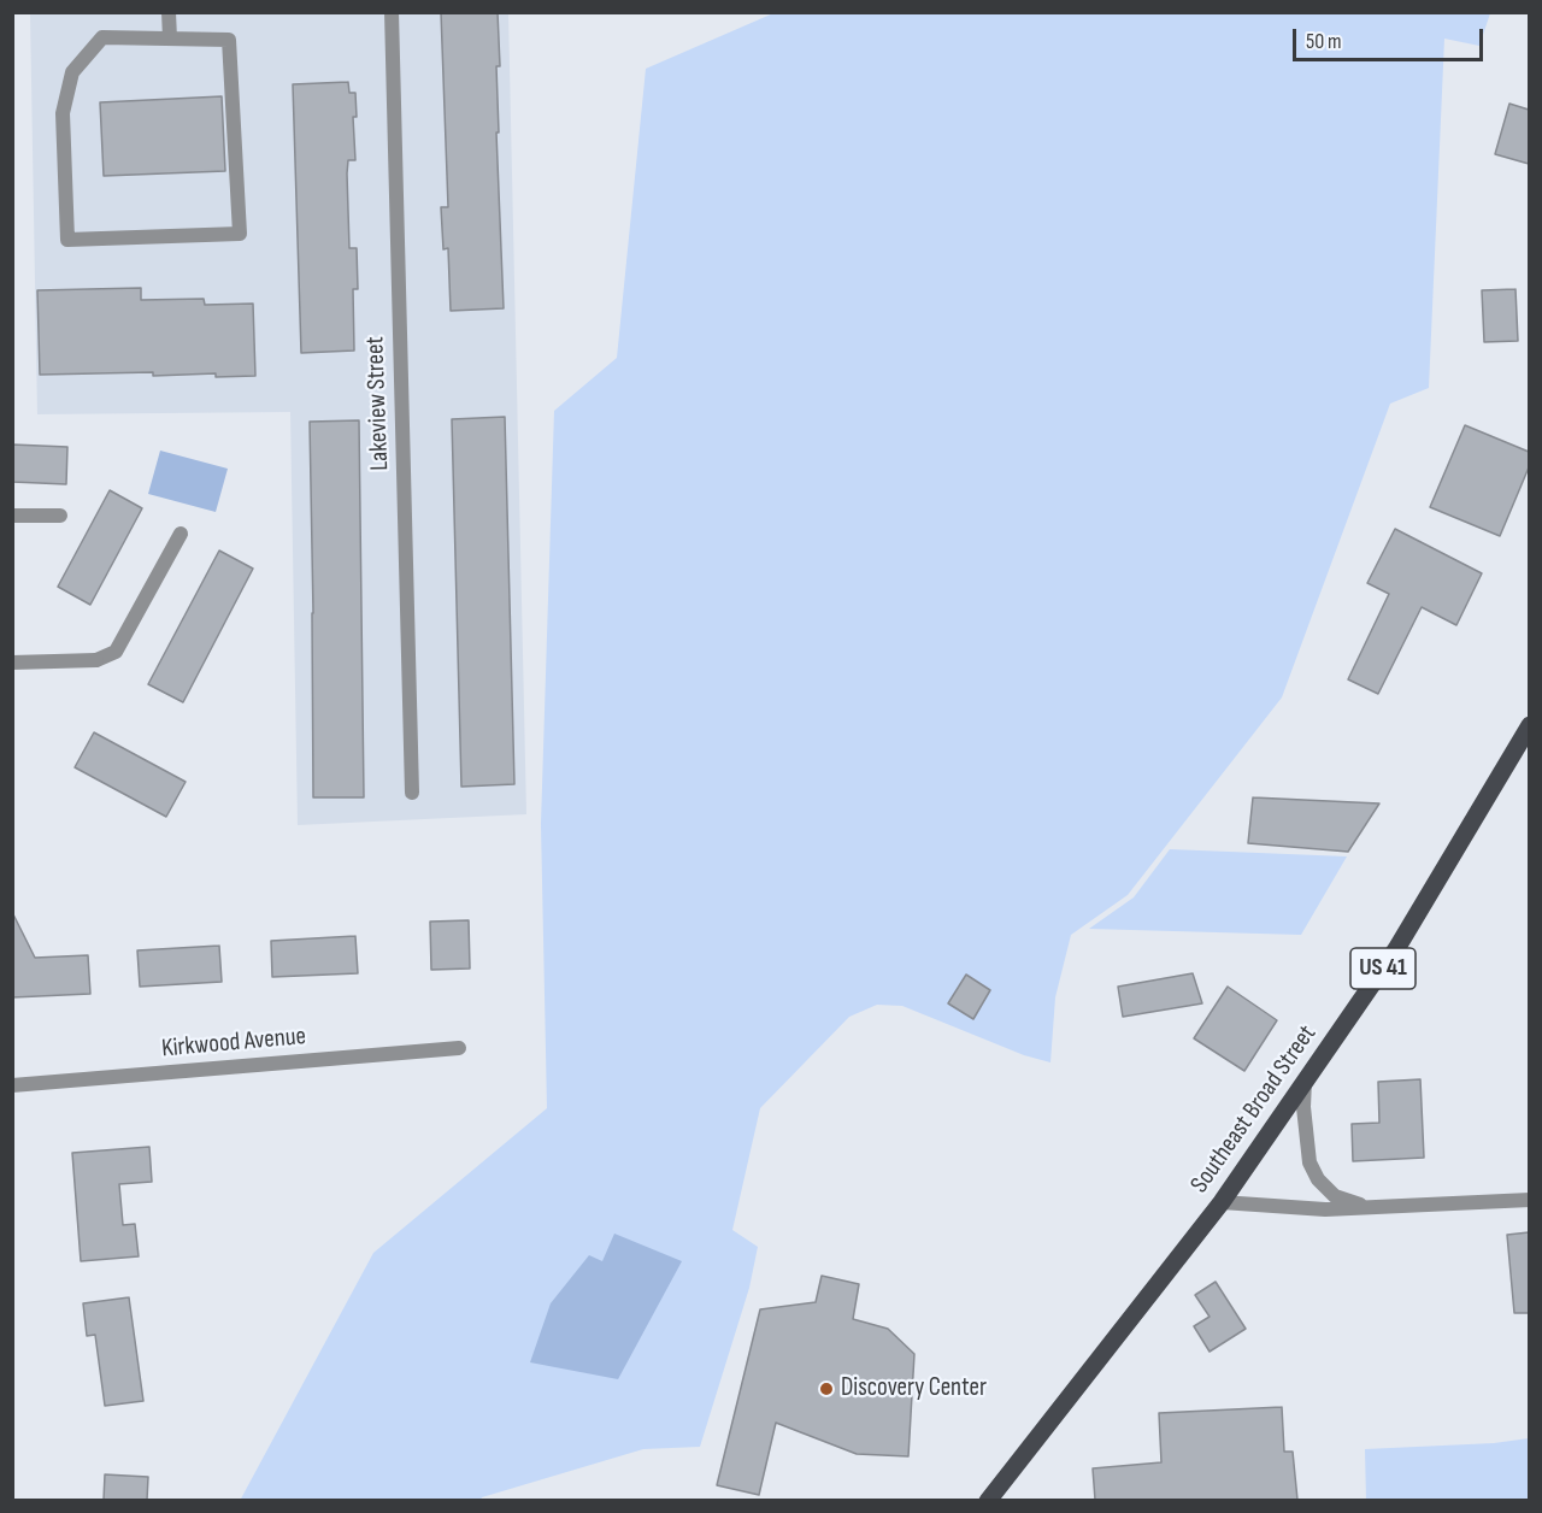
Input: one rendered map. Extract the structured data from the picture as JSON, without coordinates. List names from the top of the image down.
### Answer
{
  "streets": {
    "main road": ["US 41", "Southeast Broad Street"],
    "street": ["Lakeview Street", "Kirkwood Avenue"]
  },
  "places": ["Discovery Center"],
  "scale_bar": "50 m"
}
